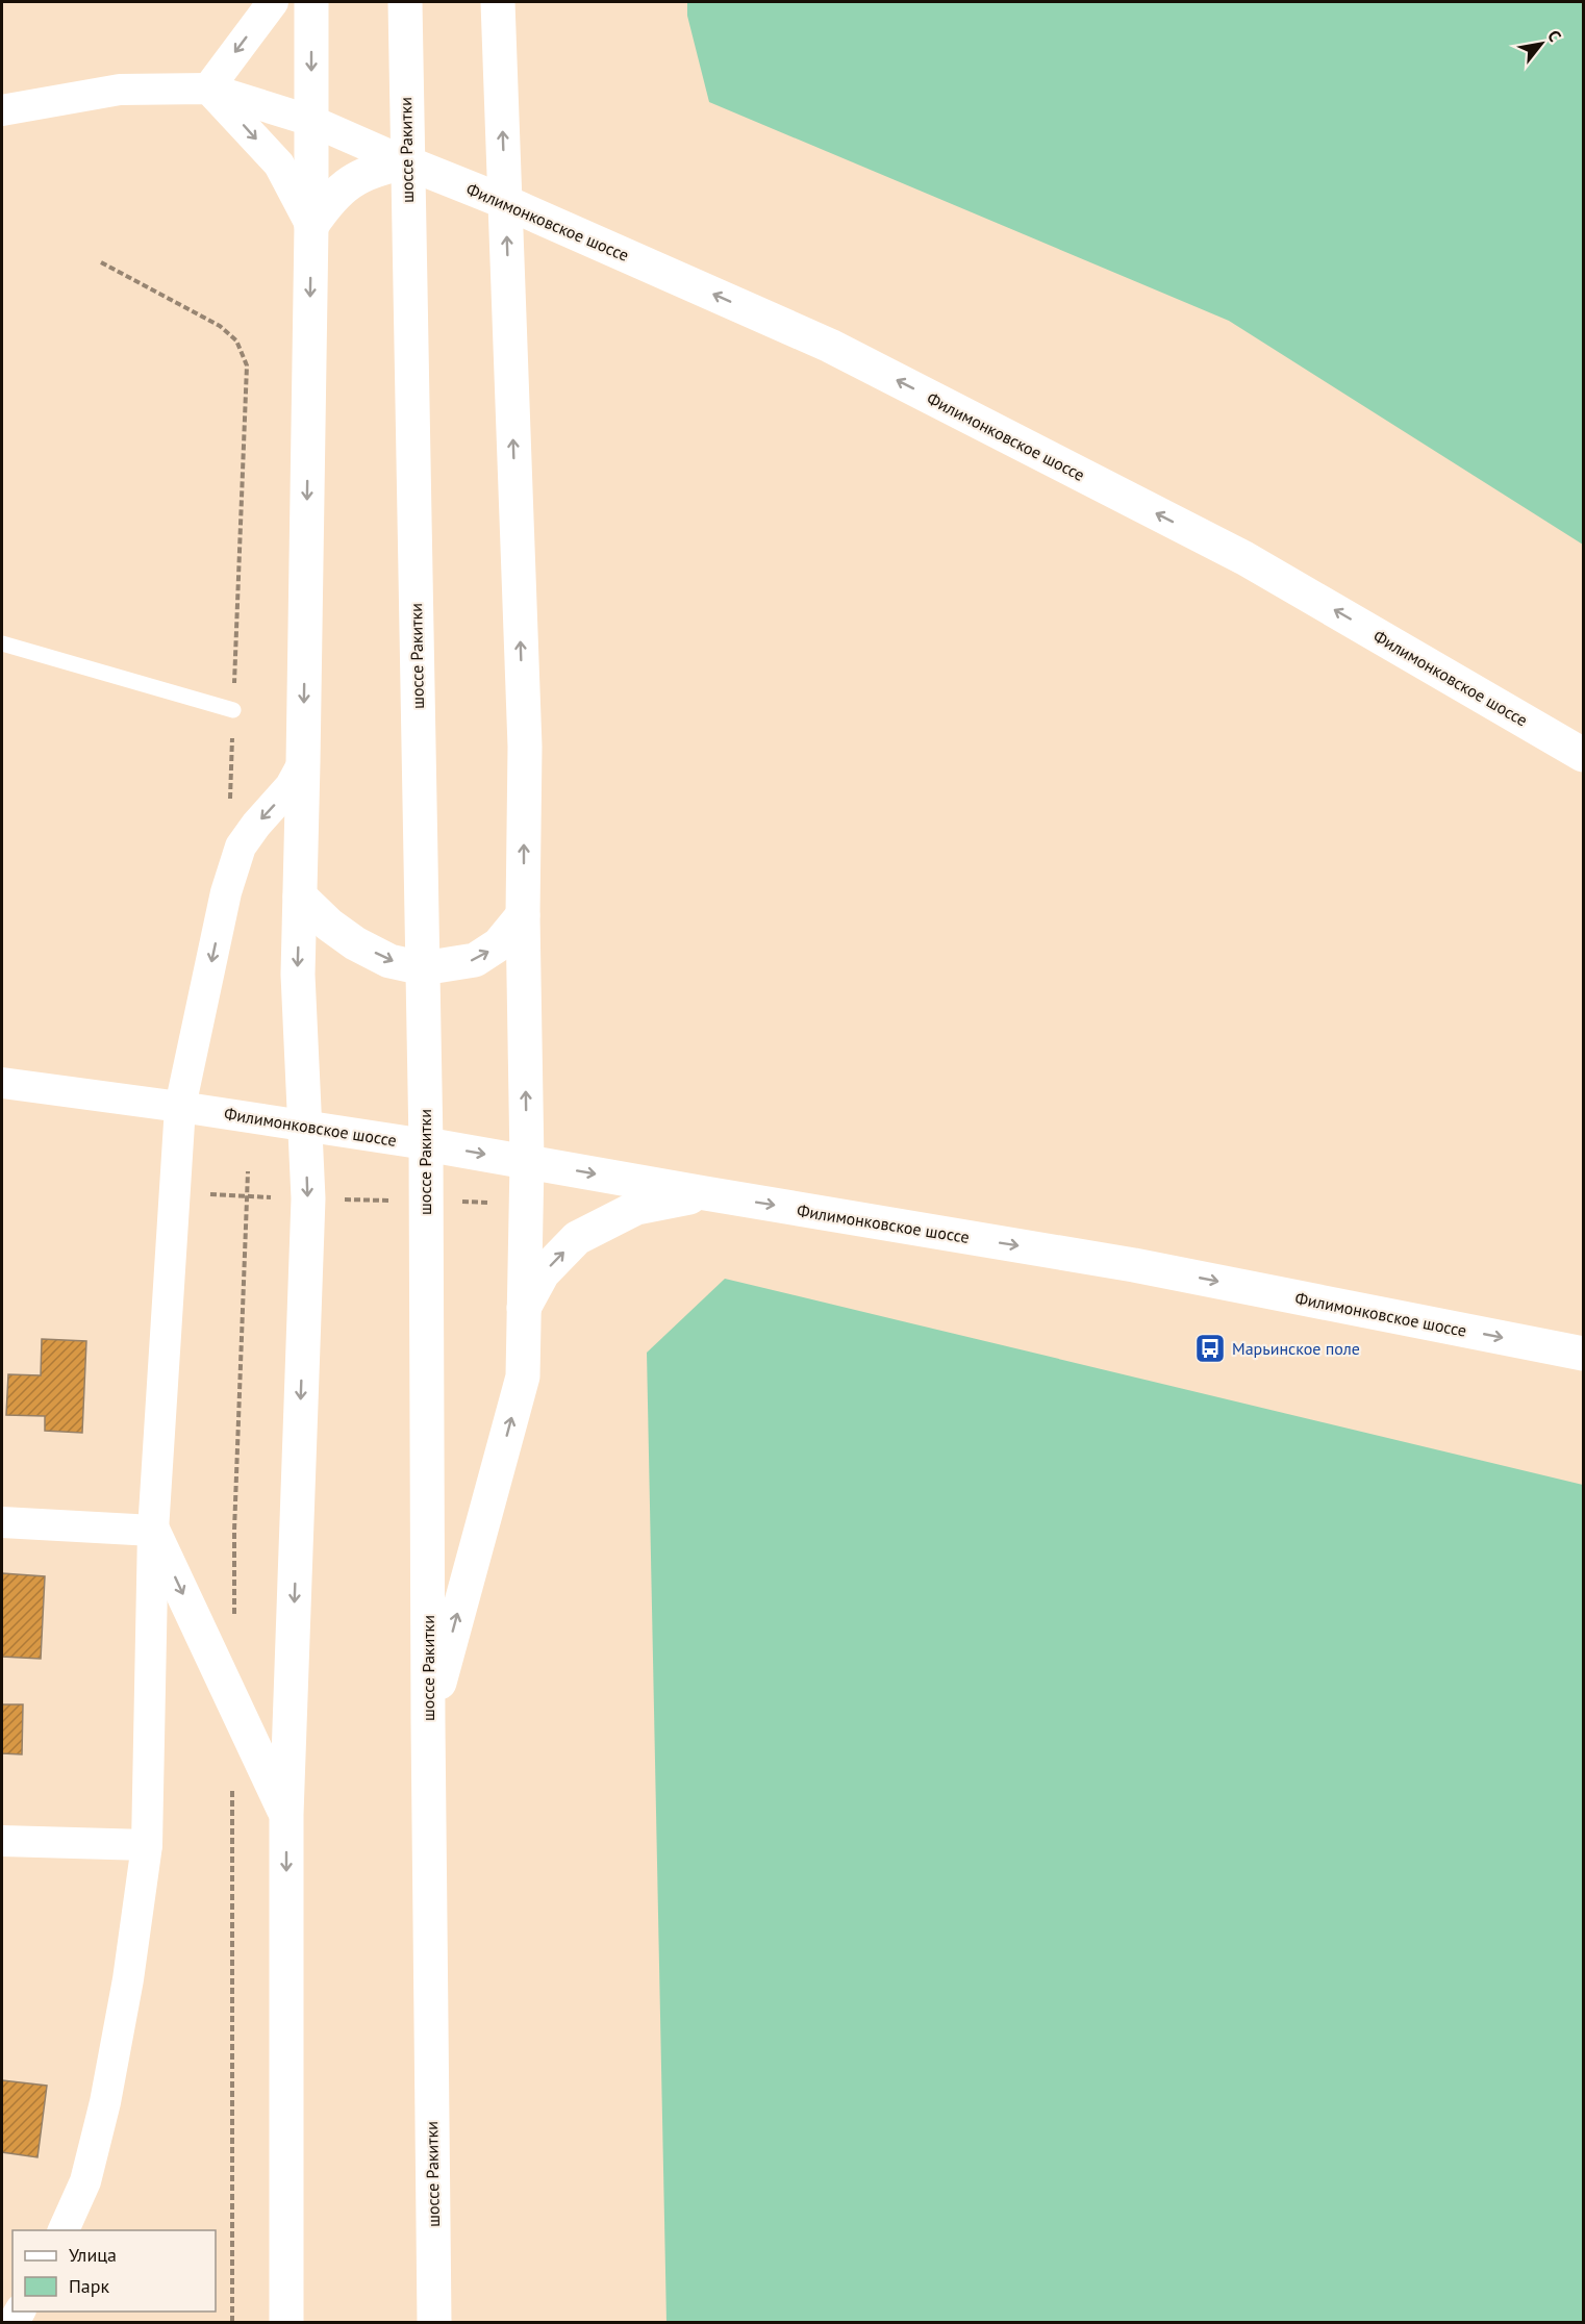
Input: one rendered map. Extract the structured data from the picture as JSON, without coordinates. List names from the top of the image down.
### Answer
{
  "streets": {
    "street": ["шоссе Ракитки", "Филимонковское шоссе"]
  },
  "crossings": [
    ["шоссе Ракитки", "Филимонковское шоссе"]
  ],
  "places": {
    "bus stop": ["Марьинское поле"]
  },
  "legend": ["Улица", "Парк"],
  "north": "top right"
}
